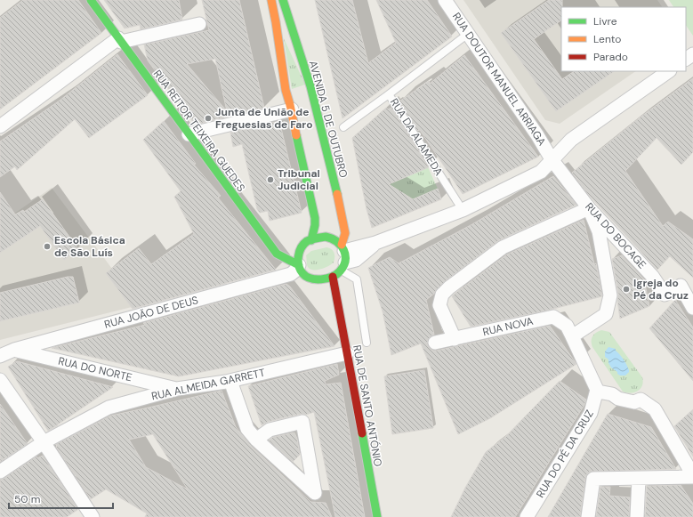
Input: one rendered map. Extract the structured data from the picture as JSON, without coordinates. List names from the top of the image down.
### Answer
{
  "streets": {
    "street": [
      "RUA DOUTOR MANUEL ARRIAGA",
      "AVENIDA 5 DE OUTUBRO",
      "RUA REITOR TEIXEIRA GUEDES",
      "RUA DO BOCAGE",
      "RUA JOÃO DE DEUS",
      "RUA NOVA",
      "RUA DO NORTE",
      "RUA ALMEIDA GARRETT",
      "RUA DE SANTO ANTÓNIO",
      "RUA DO PÉ DA CRUZ"
    ],
    "lane": ["RUA DA ALAMEDA"]
  },
  "crossings": [
    ["RUA DOUTOR MANUEL ARRIAGA", "RUA DA ALAMEDA"],
    ["RUA DOUTOR MANUEL ARRIAGA", "RUA DO BOCAGE"],
    ["AVENIDA 5 DE OUTUBRO", "RUA REITOR TEIXEIRA GUEDES"],
    ["AVENIDA 5 DE OUTUBRO", "RUA JOÃO DE DEUS"],
    ["AVENIDA 5 DE OUTUBRO", "RUA DE SANTO ANTÓNIO"],
    ["RUA REITOR TEIXEIRA GUEDES", "RUA JOÃO DE DEUS"],
    ["RUA REITOR TEIXEIRA GUEDES", "RUA DE SANTO ANTÓNIO"],
    ["RUA JOÃO DE DEUS", "RUA DO NORTE"],
    ["RUA JOÃO DE DEUS", "RUA DE SANTO ANTÓNIO"],
    ["RUA NOVA", "RUA DO PÉ DA CRUZ"],
    ["RUA DO NORTE", "RUA ALMEIDA GARRETT"],
    ["RUA ALMEIDA GARRETT", "RUA DE SANTO ANTÓNIO"]
  ],
  "places": [
    "Junta de União de Freguesias de Faro",
    "Tribunal Judicial",
    "Escola Básica de São Luís",
    "Igreja do Pé da Cruz"
  ],
  "legend": ["Livre", "Lento", "Parado"],
  "scale_bar": "50 m"
}
